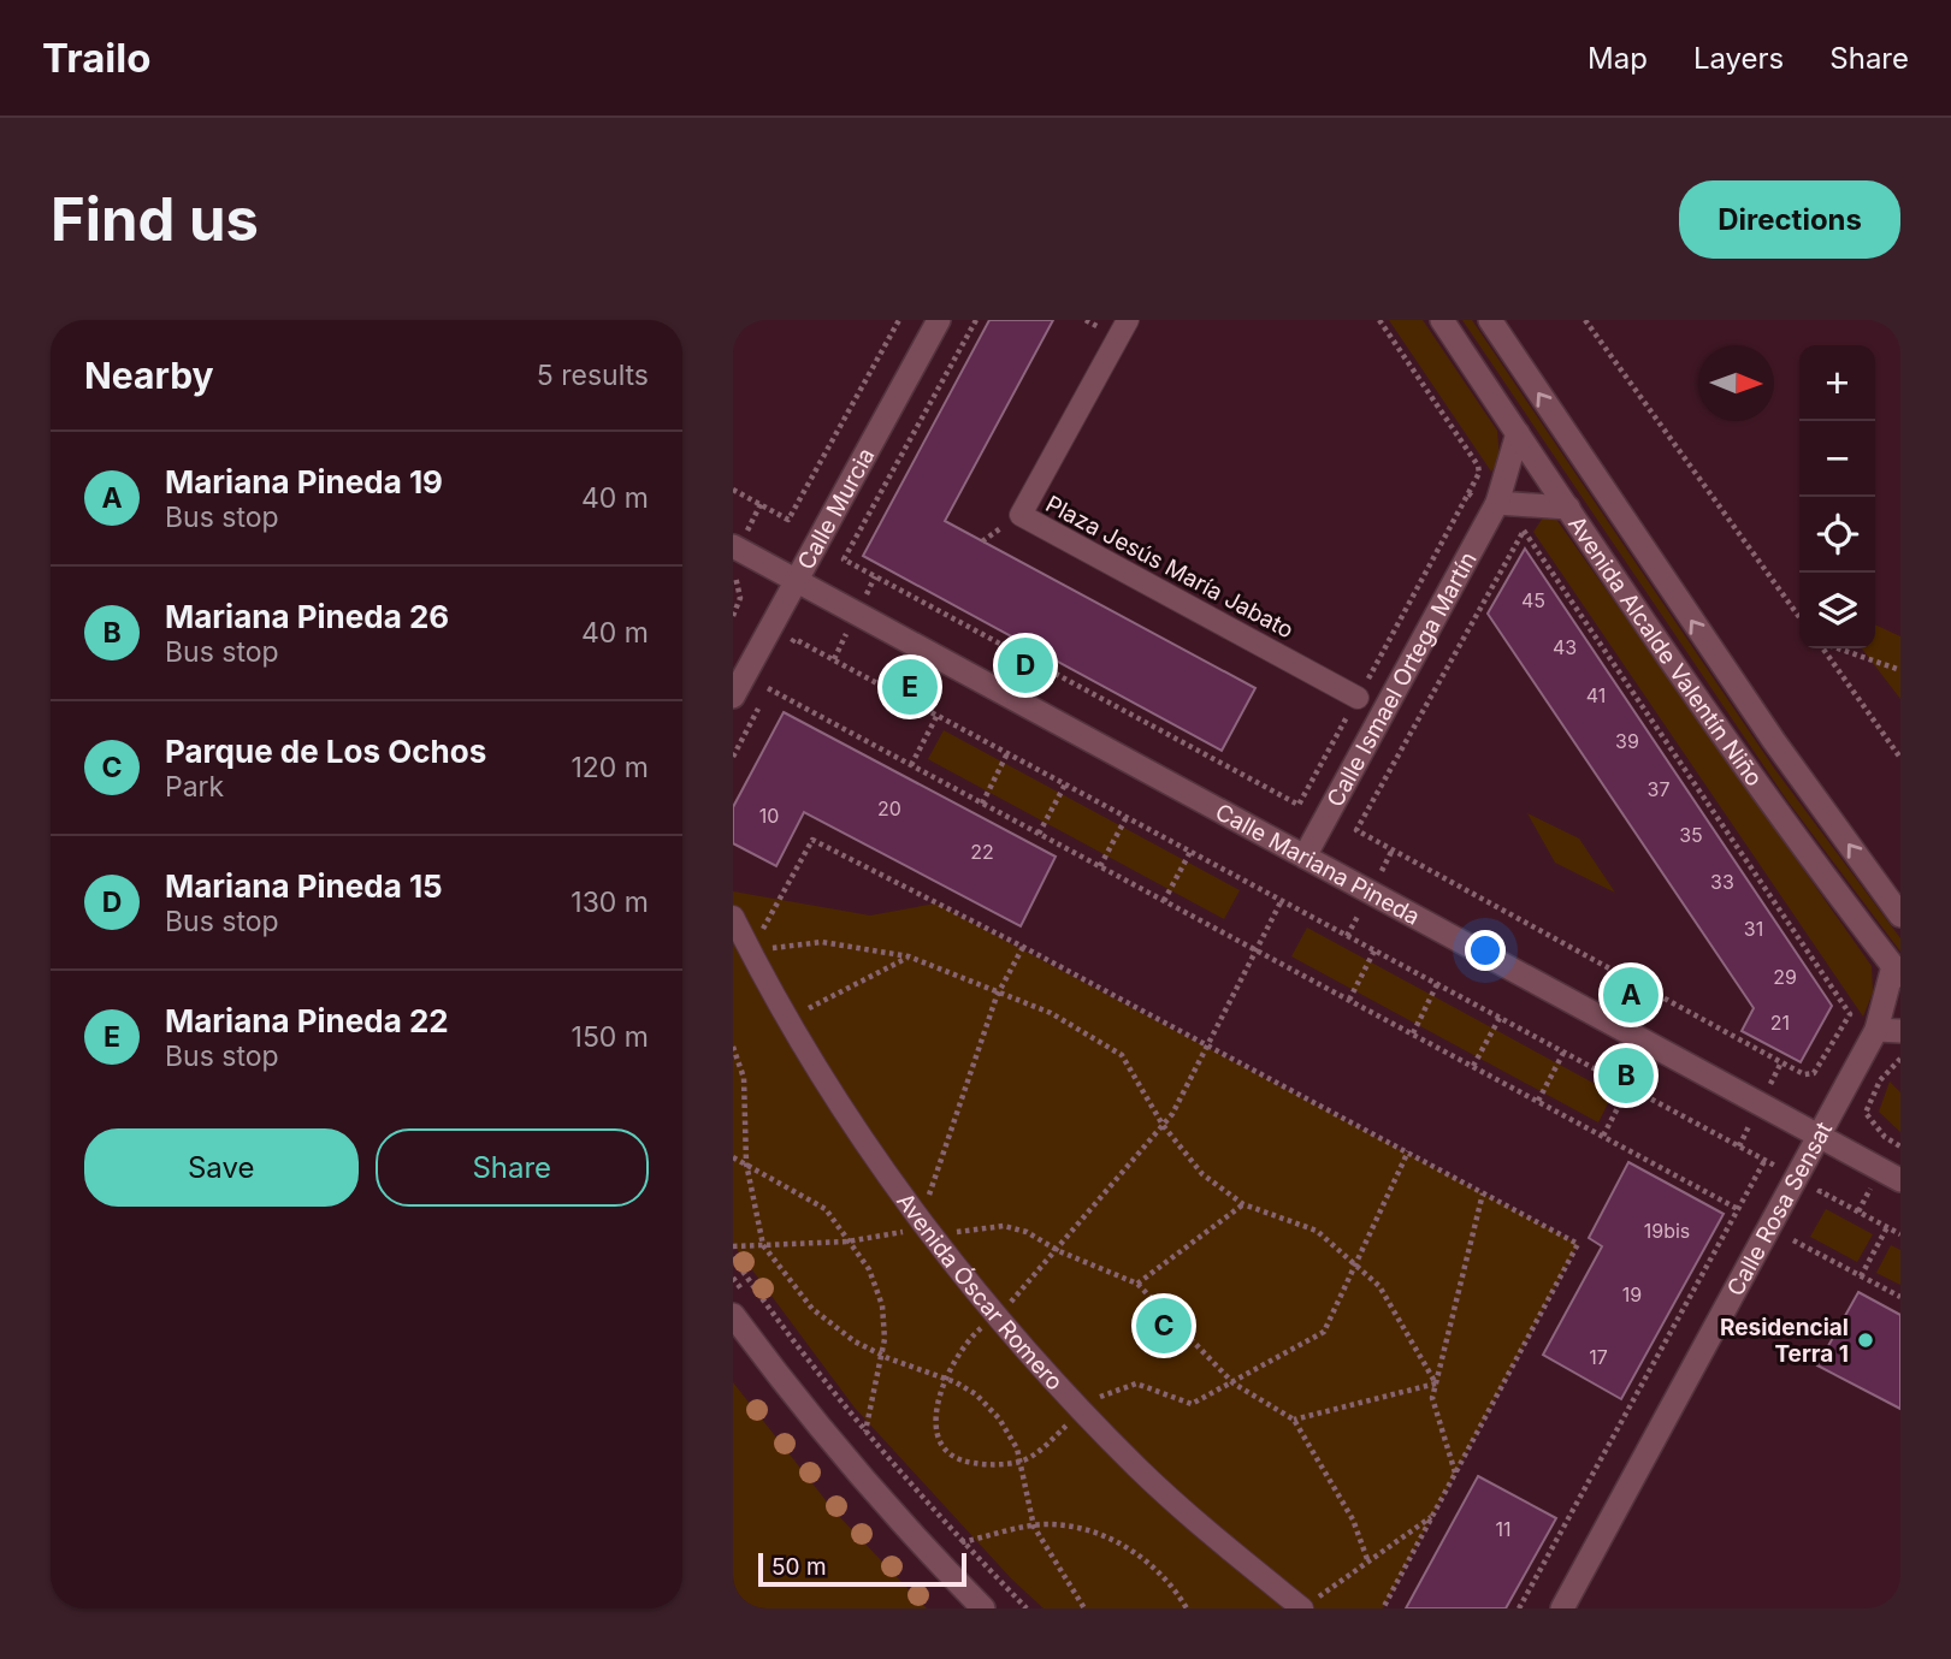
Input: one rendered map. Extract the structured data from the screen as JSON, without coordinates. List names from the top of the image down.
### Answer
{
  "streets": {
    "street": [
      "Calle Murcia",
      "Plaza Jesús María Jabato",
      "Avenida Alcalde Valentín Niño",
      "Calle Ismael Ortega Martín",
      "Calle Mariana Pineda",
      "Calle Rosa Sensat",
      "Avenida Óscar Romero"
    ]
  },
  "crossings": [
    ["Calle Murcia", "Calle Mariana Pineda"],
    ["Avenida Alcalde Valentín Niño", "Calle Ismael Ortega Martín"],
    ["Avenida Alcalde Valentín Niño", "Calle Rosa Sensat"],
    ["Calle Ismael Ortega Martín", "Calle Mariana Pineda"],
    ["Calle Mariana Pineda", "Calle Rosa Sensat"]
  ],
  "places": ["Residencial Terra 1"],
  "house_numbers": [
    "45",
    "43",
    "41",
    "39",
    "37",
    "20",
    "10",
    "35",
    "22",
    "33",
    "31",
    "29",
    "21",
    "19bis",
    "19",
    "17",
    "11"
  ],
  "scale_bar": "50 m",
  "north": "right",
  "page": {
    "header": "Trailo",
    "nav": ["Map", "Layers", "Share"],
    "buttons": [
      "Directions",
      ["Save", "Share"]
    ],
    "title": "Find us",
    "heading": ["Nearby", "5 results"],
    "map_buttons": ["+", "−"],
    "list": [
      {
        "mark": "A",
        "name": "Mariana Pineda 19",
        "note": "Bus stop",
        "value": "40 m"
      },
      {
        "mark": "B",
        "name": "Mariana Pineda 26",
        "note": "Bus stop",
        "value": "40 m"
      },
      {
        "mark": "C",
        "name": "Parque de Los Ochos",
        "note": "Park",
        "value": "120 m"
      },
      {
        "mark": "D",
        "name": "Mariana Pineda 15",
        "note": "Bus stop",
        "value": "130 m"
      },
      {
        "mark": "E",
        "name": "Mariana Pineda 22",
        "note": "Bus stop",
        "value": "150 m"
      }
    ],
    "pins": [
      "D",
      "E",
      "A",
      "B",
      "C"
    ],
    "scale": "50 m"
  }
}
